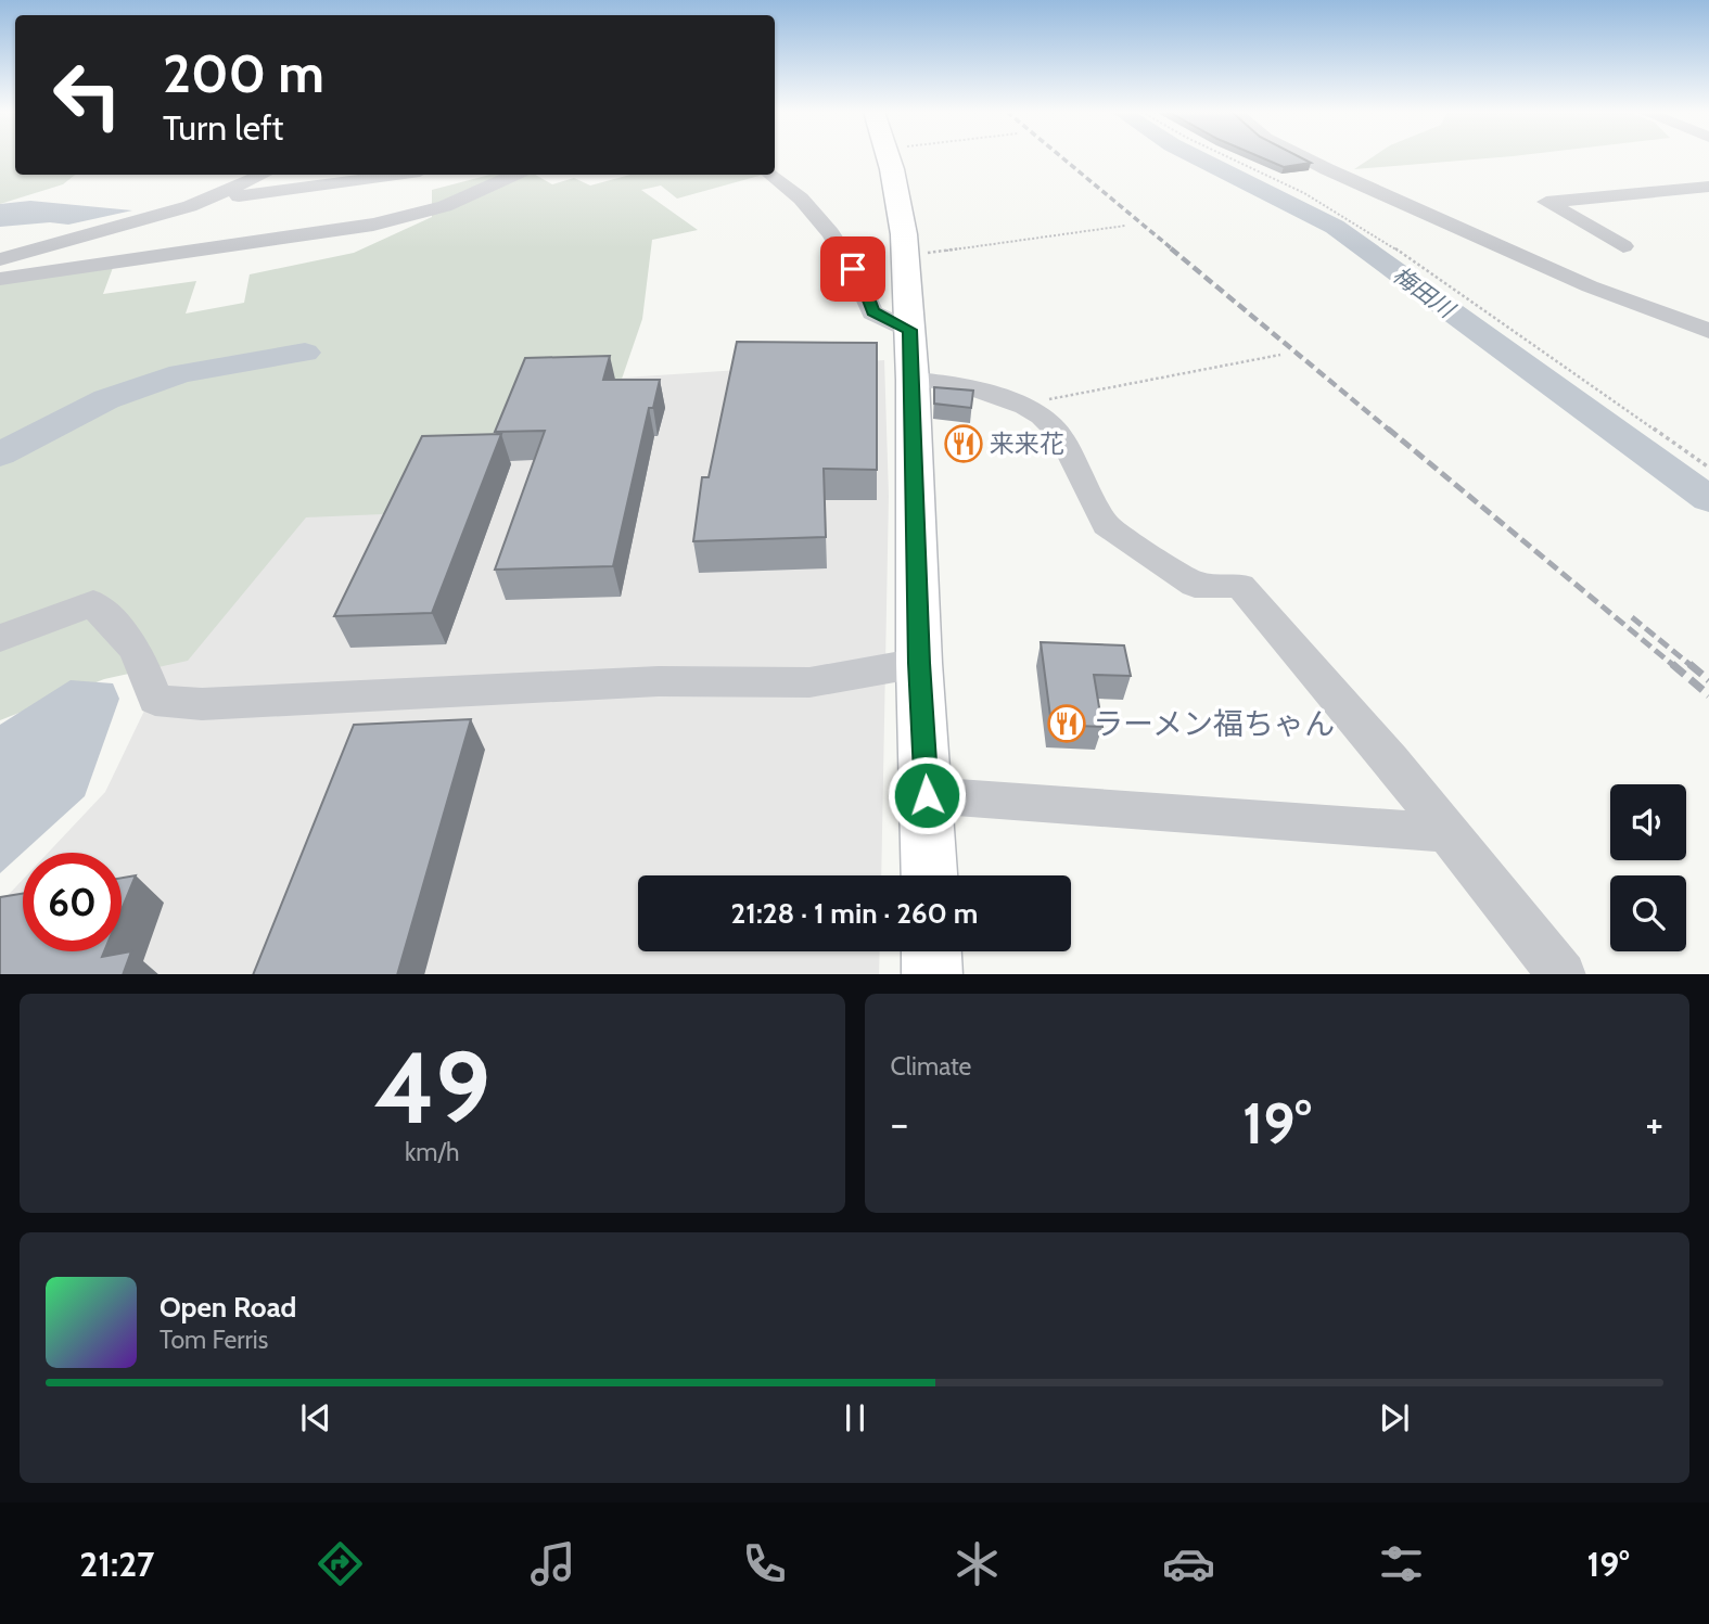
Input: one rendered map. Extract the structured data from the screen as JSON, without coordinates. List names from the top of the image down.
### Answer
{
  "water": ["梅田川"],
  "places": {
    "restaurant": ["来来花", "ラーメン福ちゃん"]
  },
  "page": {
    "turn": ["200 m", "Turn left"],
    "limit": "60",
    "trip": "21:28 · 1 min · 260 m",
    "tile": [
      ["49", "km/h"],
      "Climate"
    ],
    "heat": ["−", "19°", "+"],
    "song": ["Open Road", "Tom Ferris"],
    "tabs": ["21:27", "19°"]
  }
}
